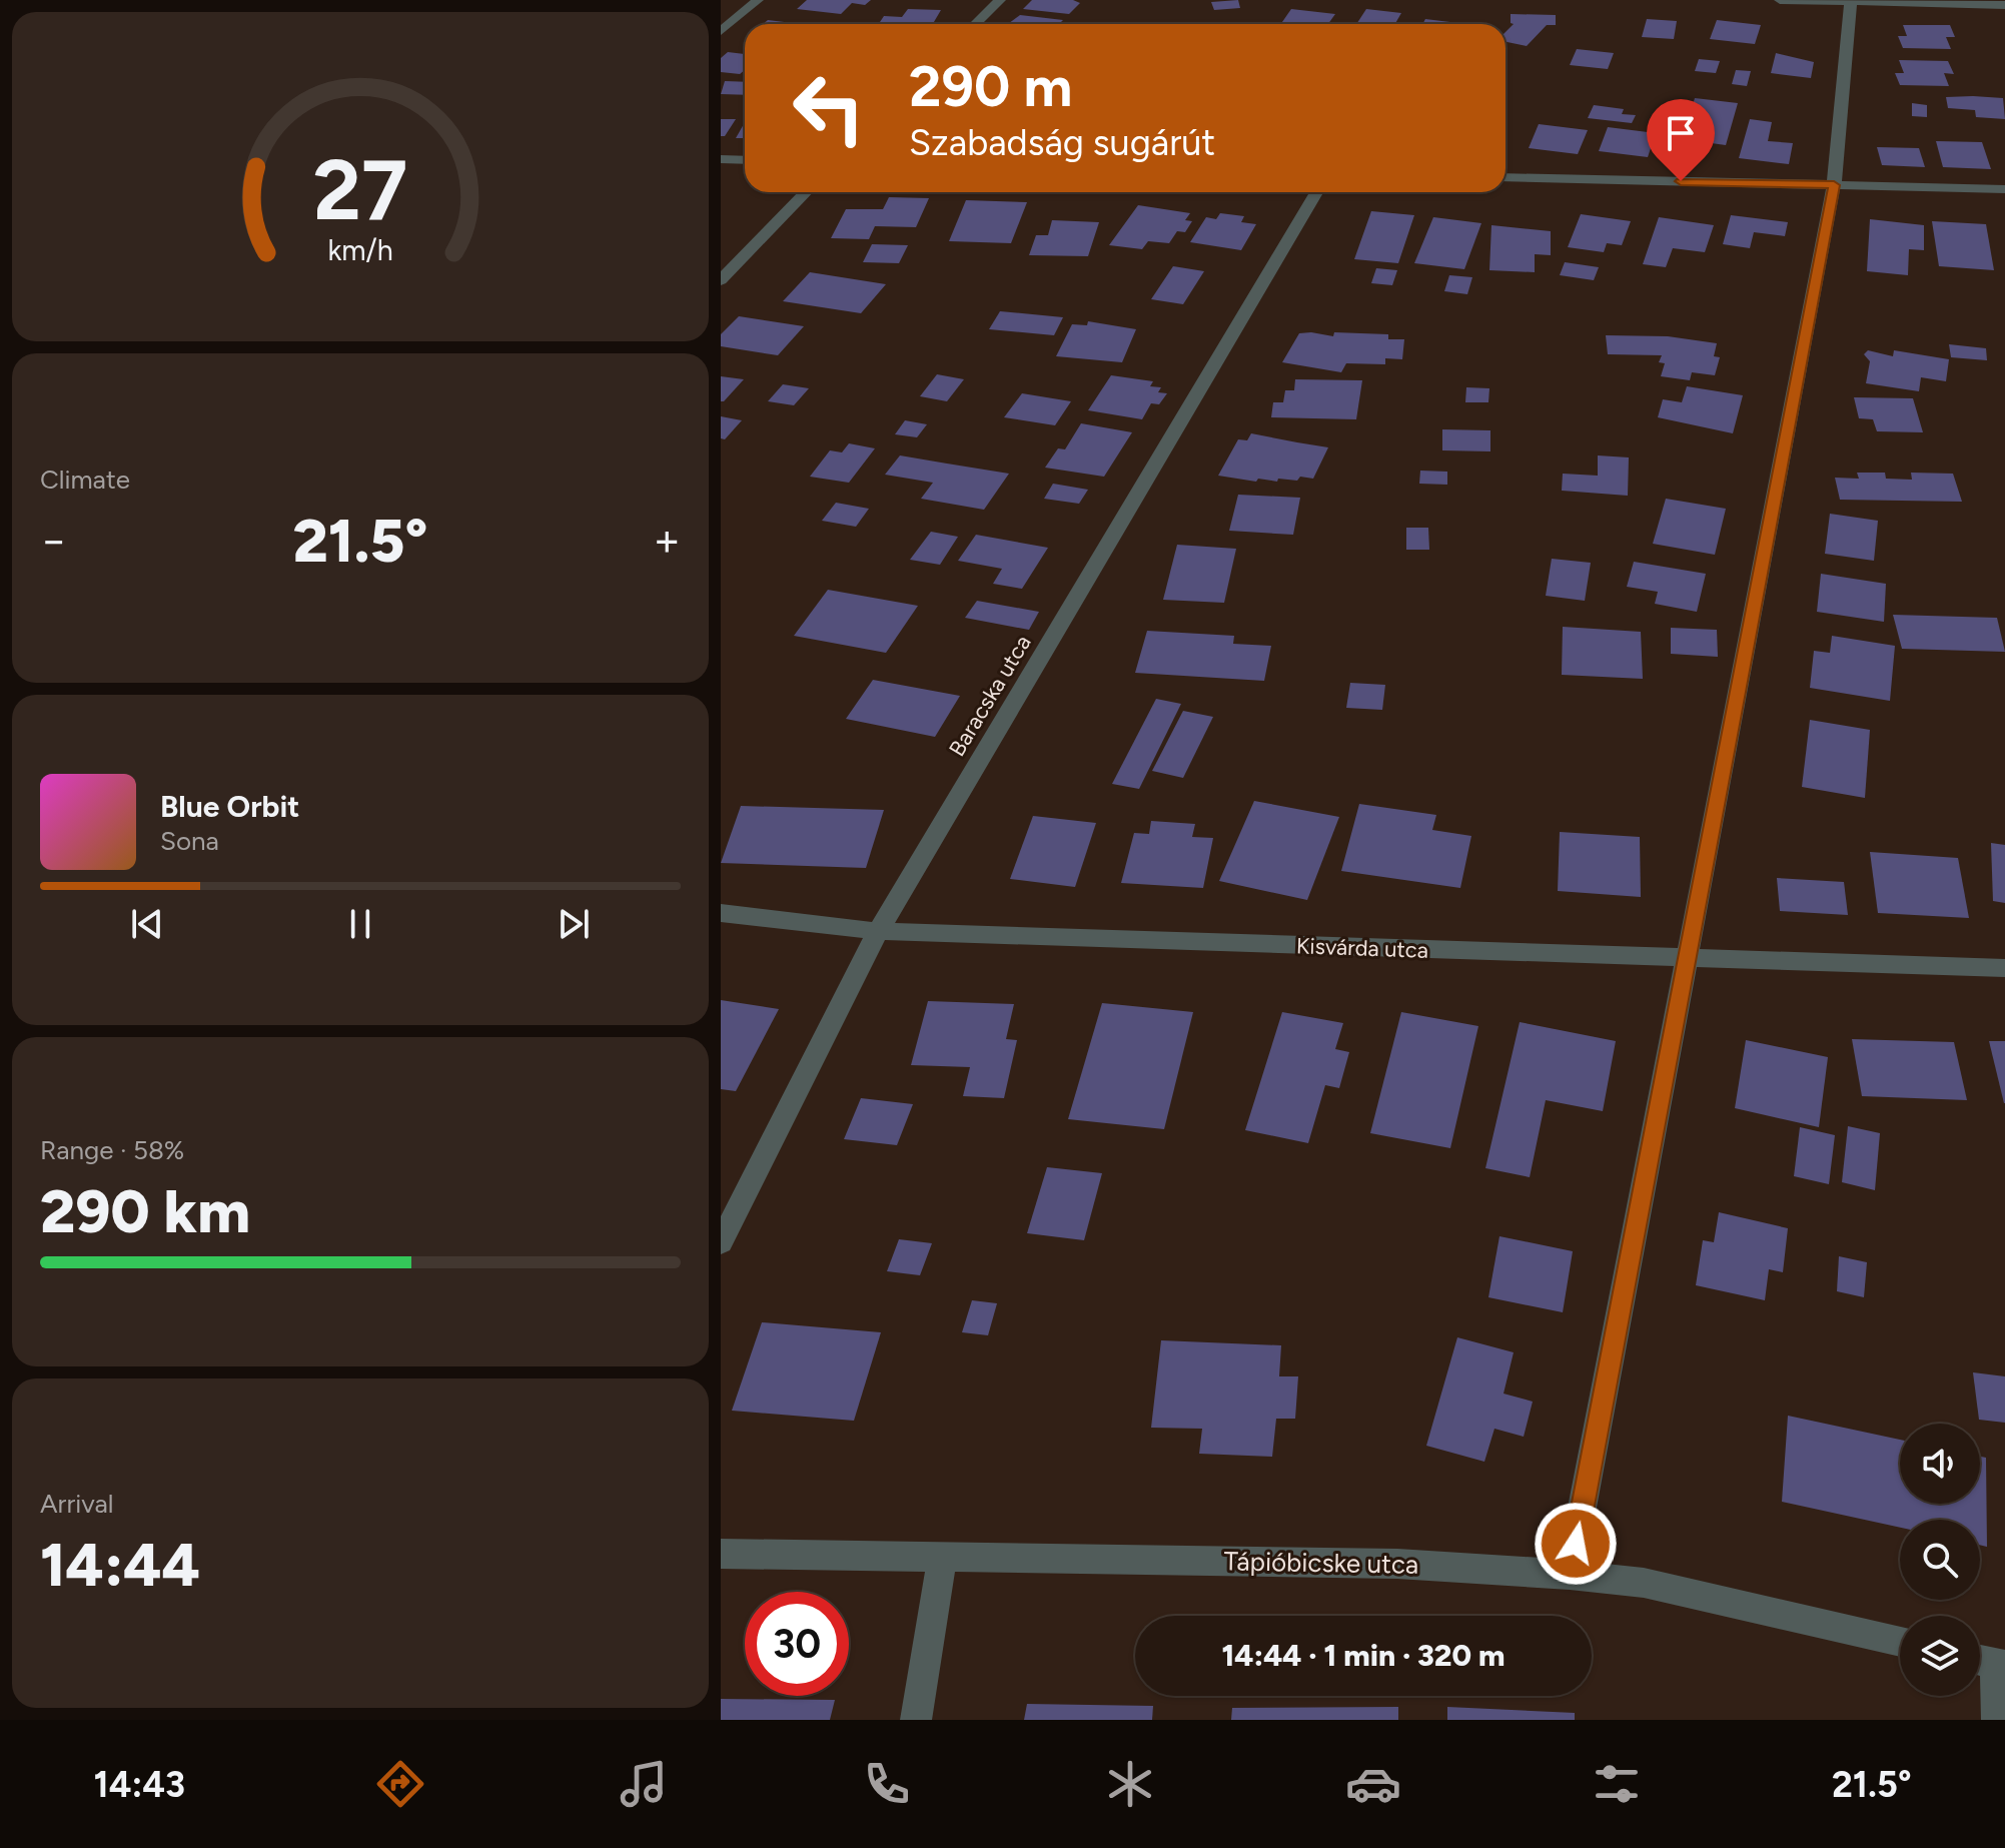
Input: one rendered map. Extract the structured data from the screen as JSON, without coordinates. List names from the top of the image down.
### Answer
{
  "streets": {
    "street": ["Baracska utca", "Kisvárda utca", "Tápióbicske utca"]
  },
  "crossings": [
    ["Baracska utca", "Kisvárda utca"]
  ],
  "page": {
    "turn": ["290 m", "Szabadság sugárút"],
    "tile": [
      "Climate",
      ["Range · 58%", "290 km"],
      ["Arrival", "14:44"]
    ],
    "heat": ["−", "21.5°", "+"],
    "song": ["Blue Orbit", "Sona"],
    "limit": "30",
    "trip": "14:44 · 1 min · 320 m",
    "tabs": ["14:43", "21.5°"],
    "gauge": ["27", "km/h"]
  }
}
